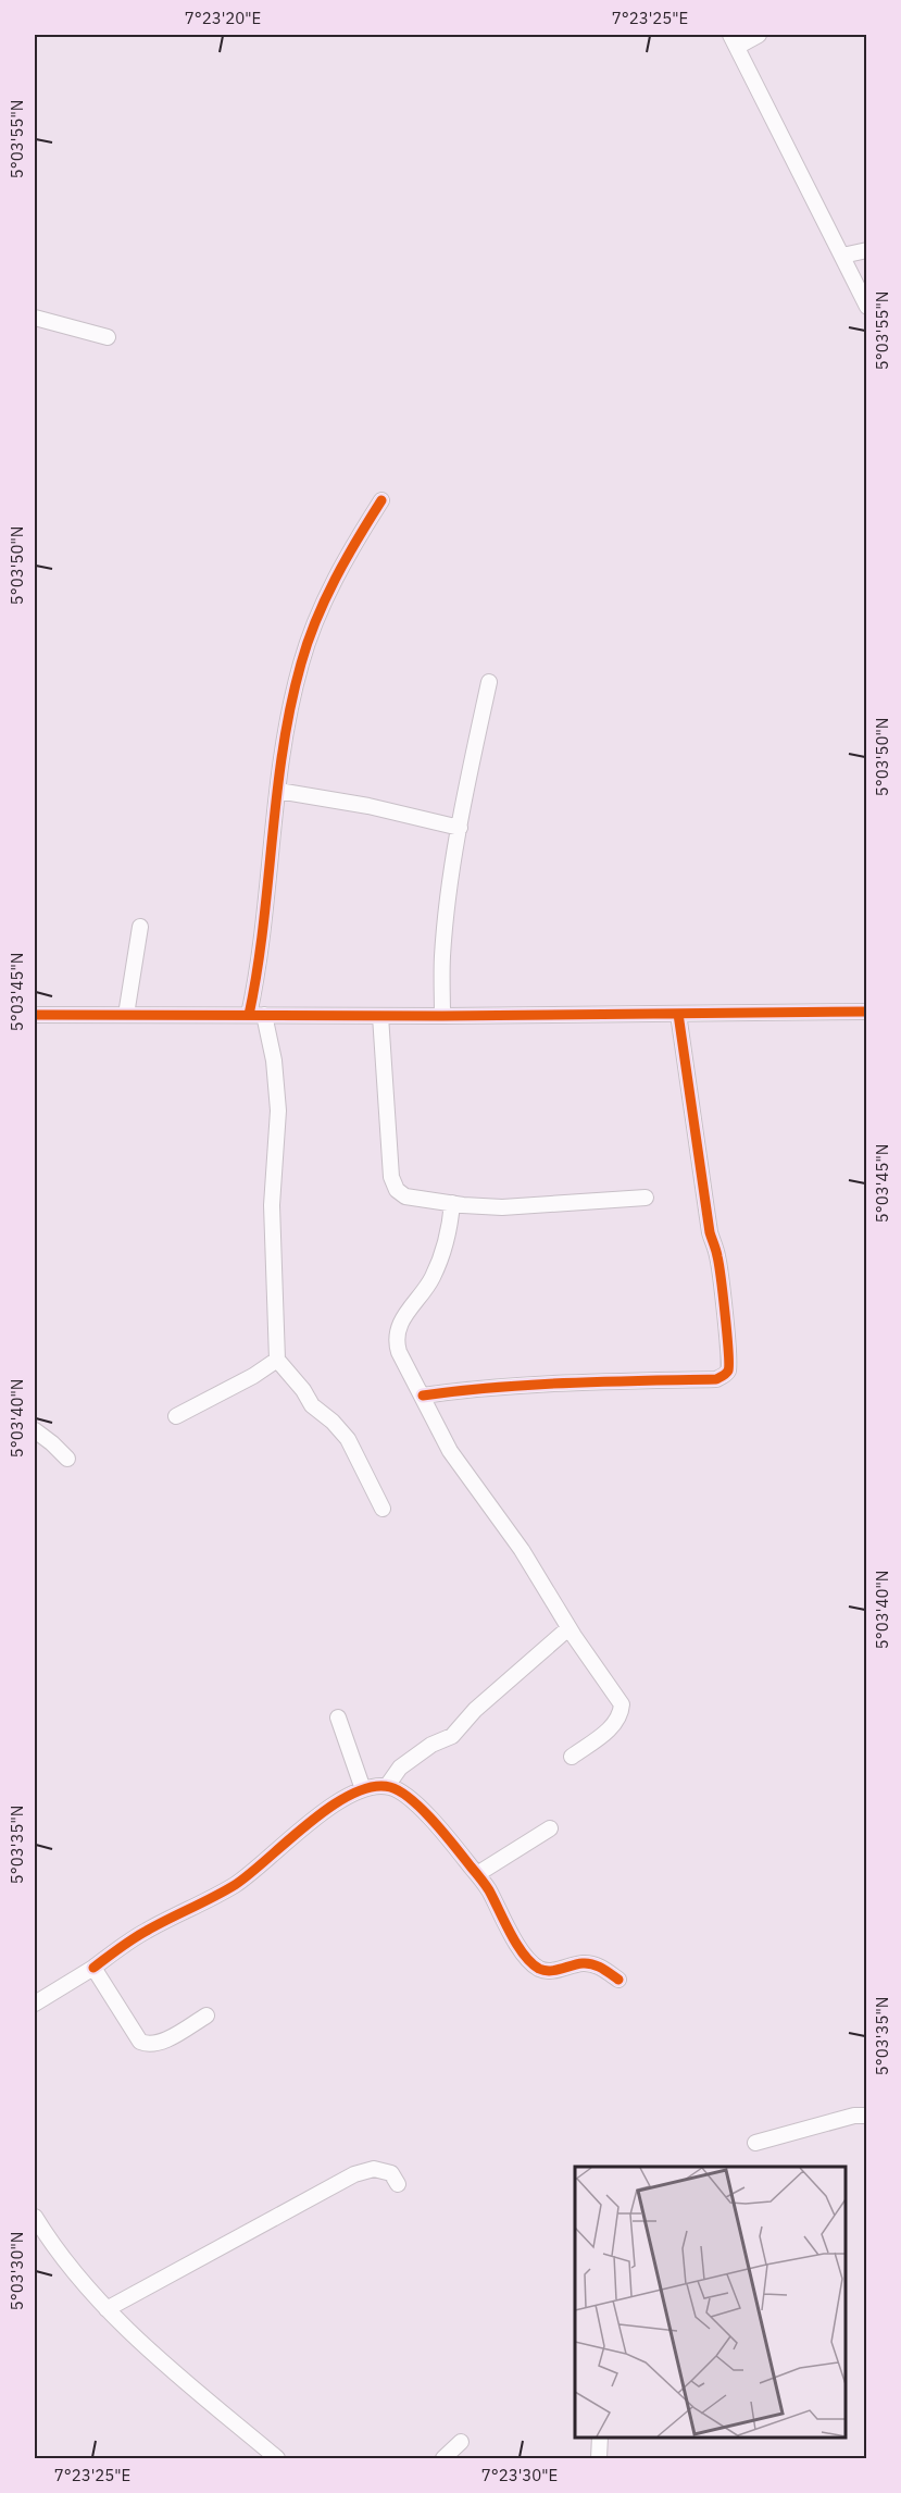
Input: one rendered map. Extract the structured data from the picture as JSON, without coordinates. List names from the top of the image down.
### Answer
{
  "coordinates": [
    "7°23'20\"E",
    "7°23'25\"E",
    "5°03'55\"N",
    "5°03'50\"N",
    "5°03'45\"N",
    "5°03'40\"N",
    "5°03'35\"N",
    "5°03'30\"N",
    "7°23'30\"E"
  ]
}
